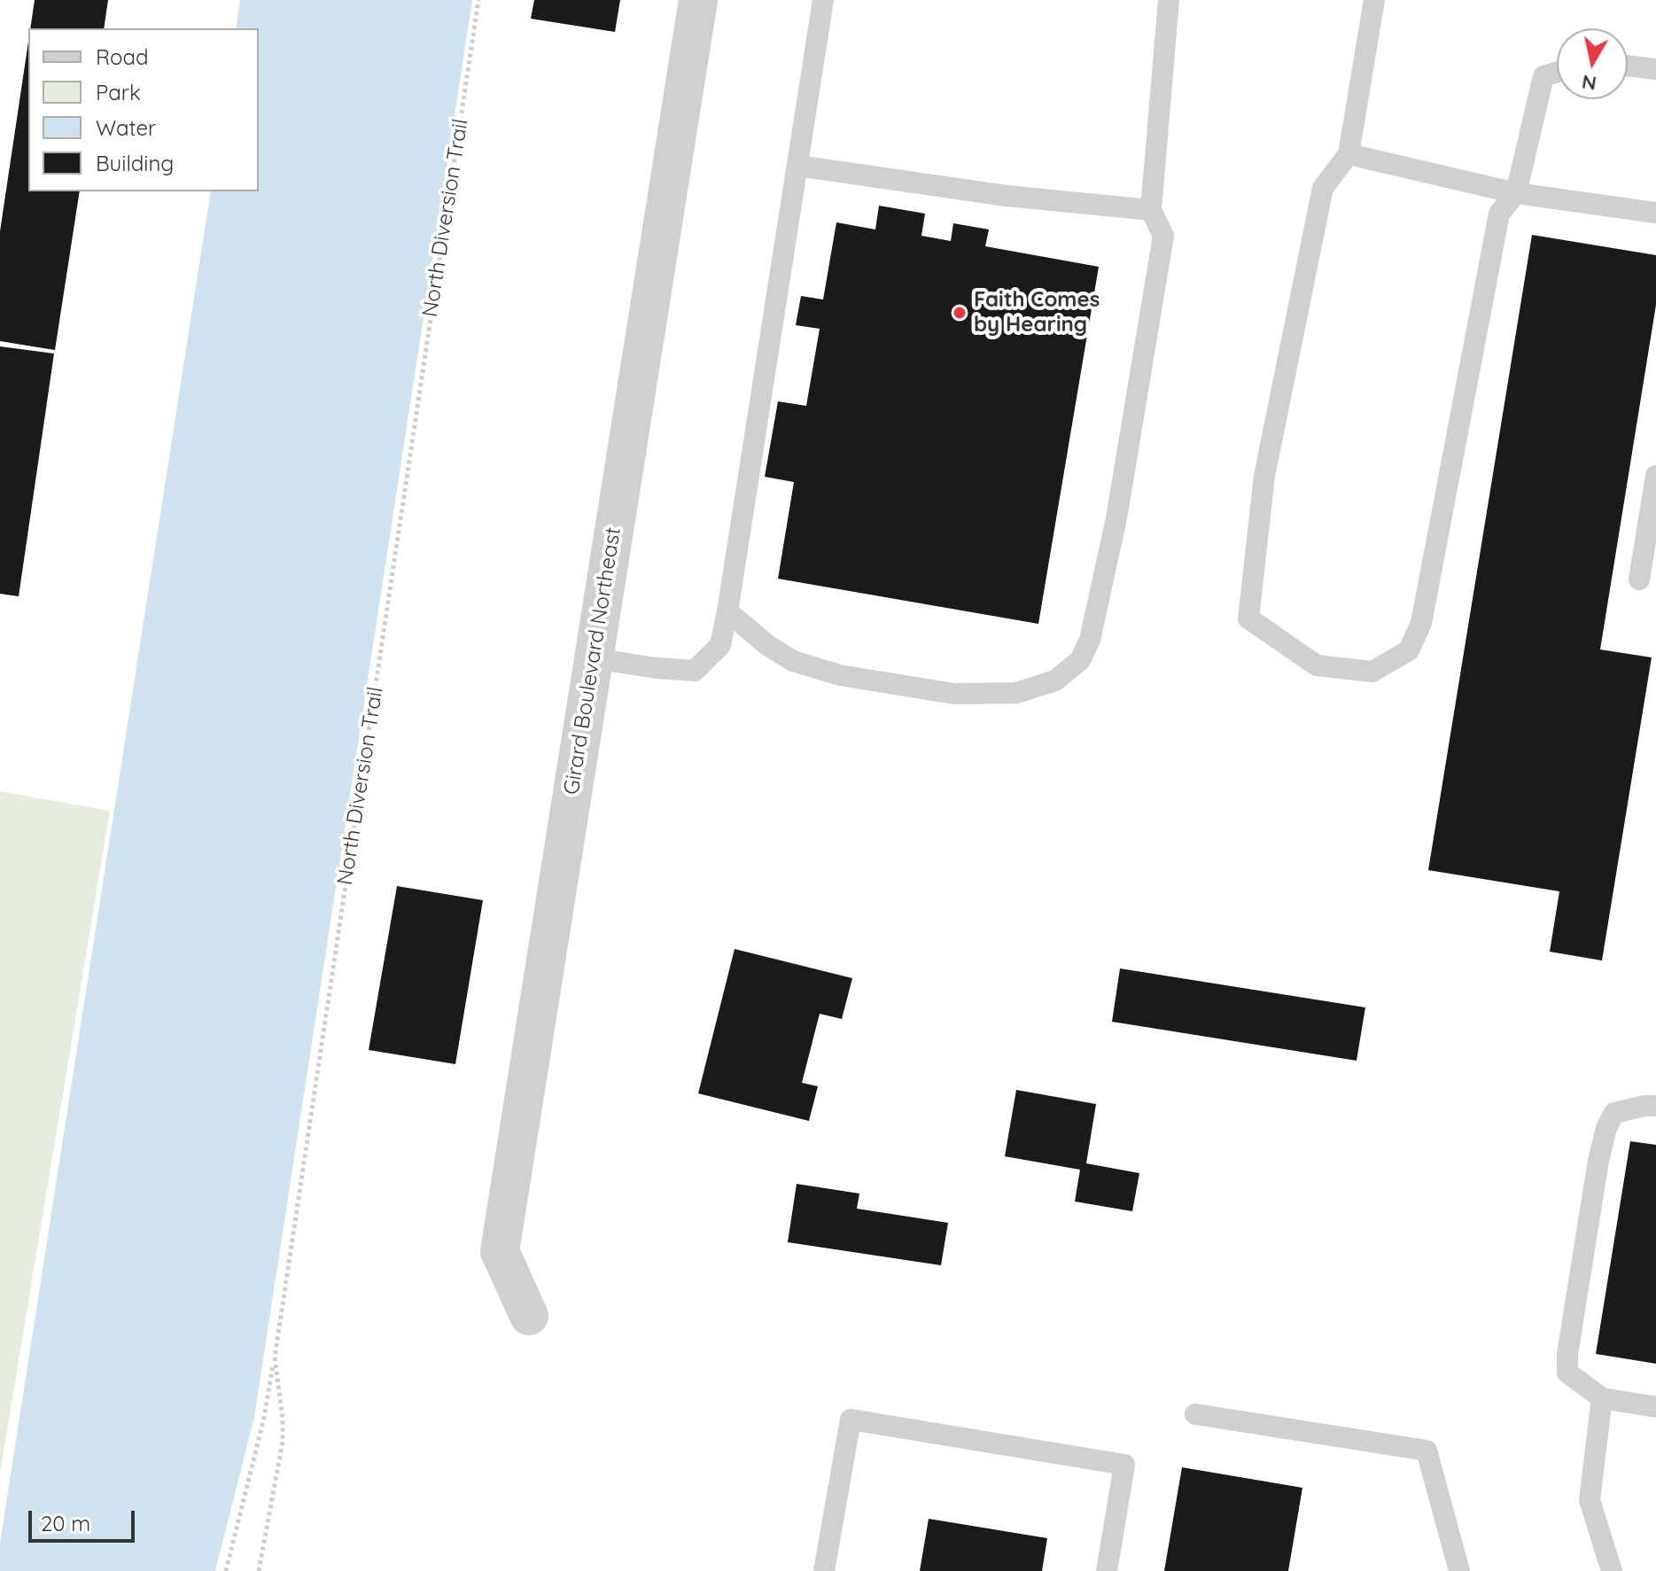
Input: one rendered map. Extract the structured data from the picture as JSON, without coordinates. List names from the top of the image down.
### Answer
{
  "streets": {
    "street": ["Girard Boulevard Northeast"],
    "path": ["North Diversion Trail"]
  },
  "places": ["Faith Comes by Hearing"],
  "legend": [
    "Road",
    "Park",
    "Water",
    "Building"
  ],
  "scale_bar": "20 m",
  "north": "bottom"
}
